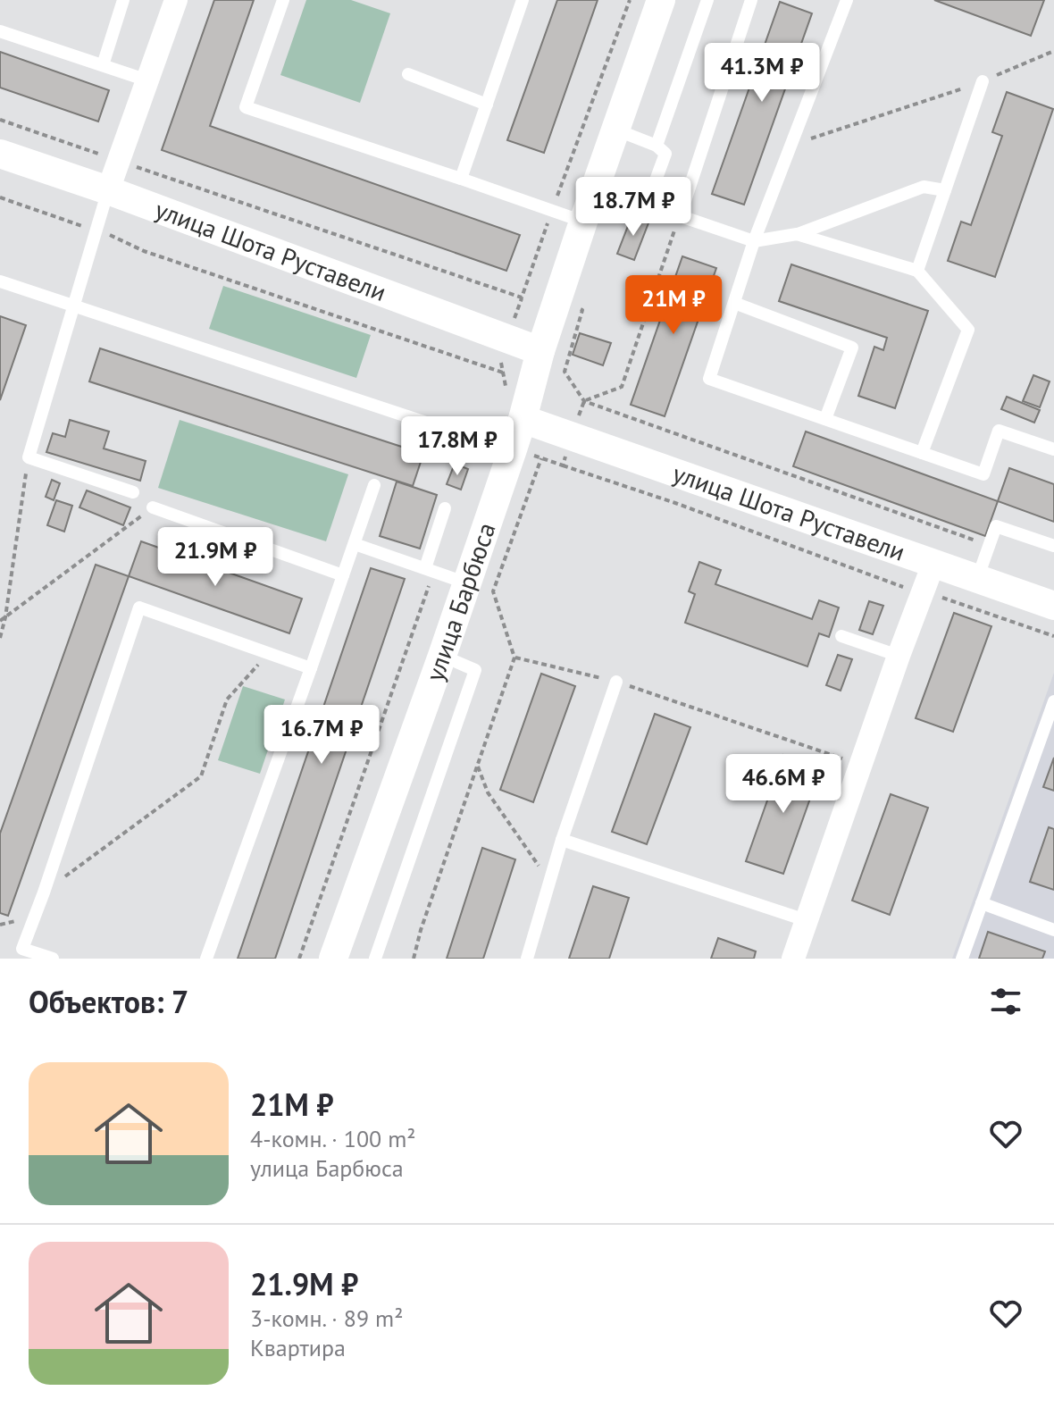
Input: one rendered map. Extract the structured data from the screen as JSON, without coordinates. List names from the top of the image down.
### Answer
{
  "streets": {
    "street": ["улица Шота Руставели", "улица Барбюса"]
  },
  "crossings": [
    ["улица Шота Руставели", "улица Барбюса"]
  ],
  "page": {
    "price": [
      "41.3M ₽",
      "18.7M ₽",
      "21M ₽",
      "17.8M ₽",
      "21.9M ₽",
      "16.7M ₽",
      "46.6M ₽"
    ],
    "heading": "Объектов: 7",
    "list": [
      {
        "name": "21M ₽",
        "note": "4-комн. · 100 m² · улица Барбюса"
      },
      {
        "name": "21.9M ₽",
        "note": "3-комн. · 89 m² · Квартира"
      }
    ]
  }
}
